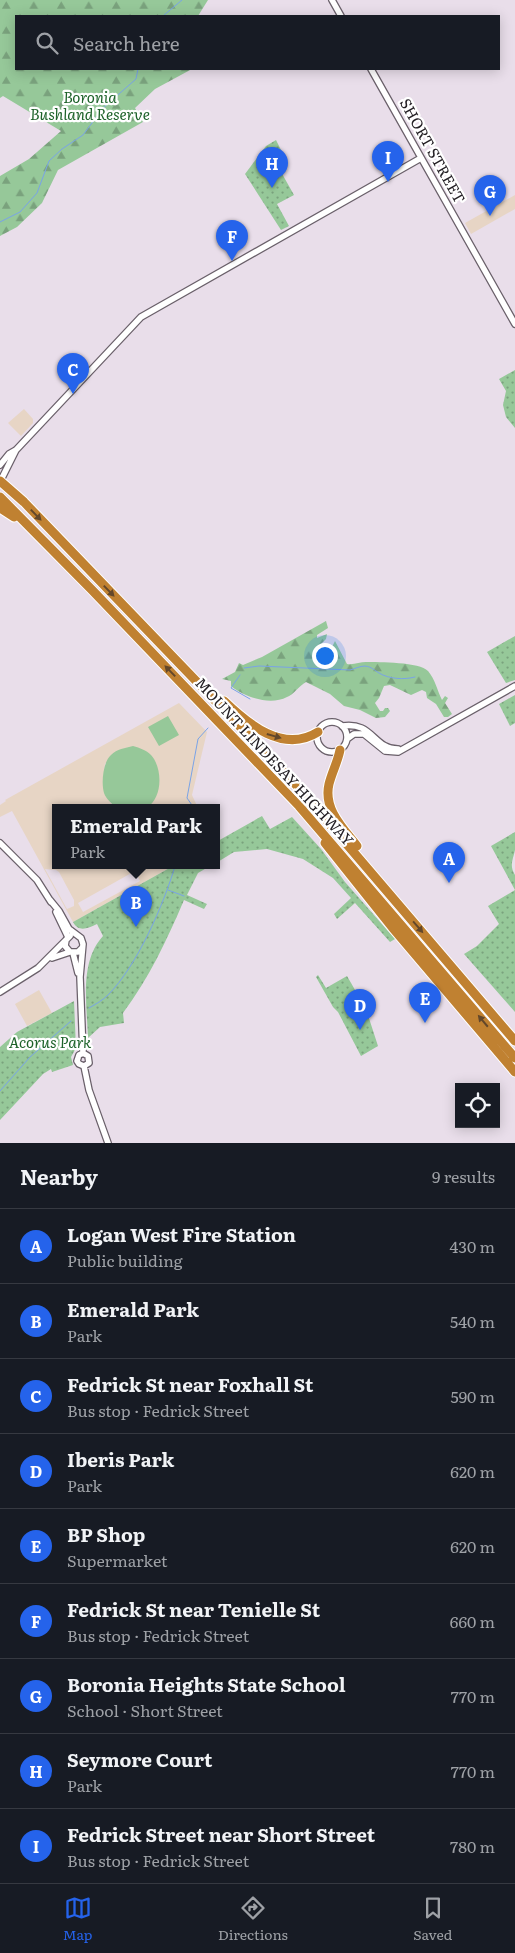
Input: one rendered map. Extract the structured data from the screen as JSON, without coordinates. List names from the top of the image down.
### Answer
{
  "streets": {
    "highway": ["MOUNT LINDESAY HIGHWAY"],
    "street": ["SHORT STREET"]
  },
  "parks": ["Boronia Bushland Reserve", "Acorus Park"],
  "page": {
    "search": "Search here",
    "pins": [
      "I",
      "H",
      "G",
      "F",
      "C",
      "A",
      "B",
      "E",
      "D"
    ],
    "popup": ["Emerald Park", "Park"],
    "heading": ["Nearby", "9 results"],
    "list": [
      {
        "mark": "A",
        "name": "Logan West Fire Station",
        "note": "Public building",
        "value": "430 m"
      },
      {
        "mark": "B",
        "name": "Emerald Park",
        "note": "Park",
        "value": "540 m"
      },
      {
        "mark": "C",
        "name": "Fedrick St near Foxhall St",
        "note": "Bus stop · Fedrick Street",
        "value": "590 m"
      },
      {
        "mark": "D",
        "name": "Iberis Park",
        "note": "Park",
        "value": "620 m"
      },
      {
        "mark": "E",
        "name": "BP Shop",
        "note": "Supermarket",
        "value": "620 m"
      },
      {
        "mark": "F",
        "name": "Fedrick St near Tenielle St",
        "note": "Bus stop · Fedrick Street",
        "value": "660 m"
      },
      {
        "mark": "G",
        "name": "Boronia Heights State School",
        "note": "School · Short Street",
        "value": "770 m"
      },
      {
        "mark": "H",
        "name": "Seymore Court",
        "note": "Park",
        "value": "770 m"
      },
      {
        "mark": "I",
        "name": "Fedrick Street near Short Street",
        "note": "Bus stop · Fedrick Street",
        "value": "780 m"
      }
    ],
    "nav": ["Map", "Directions", "Saved"]
  }
}
